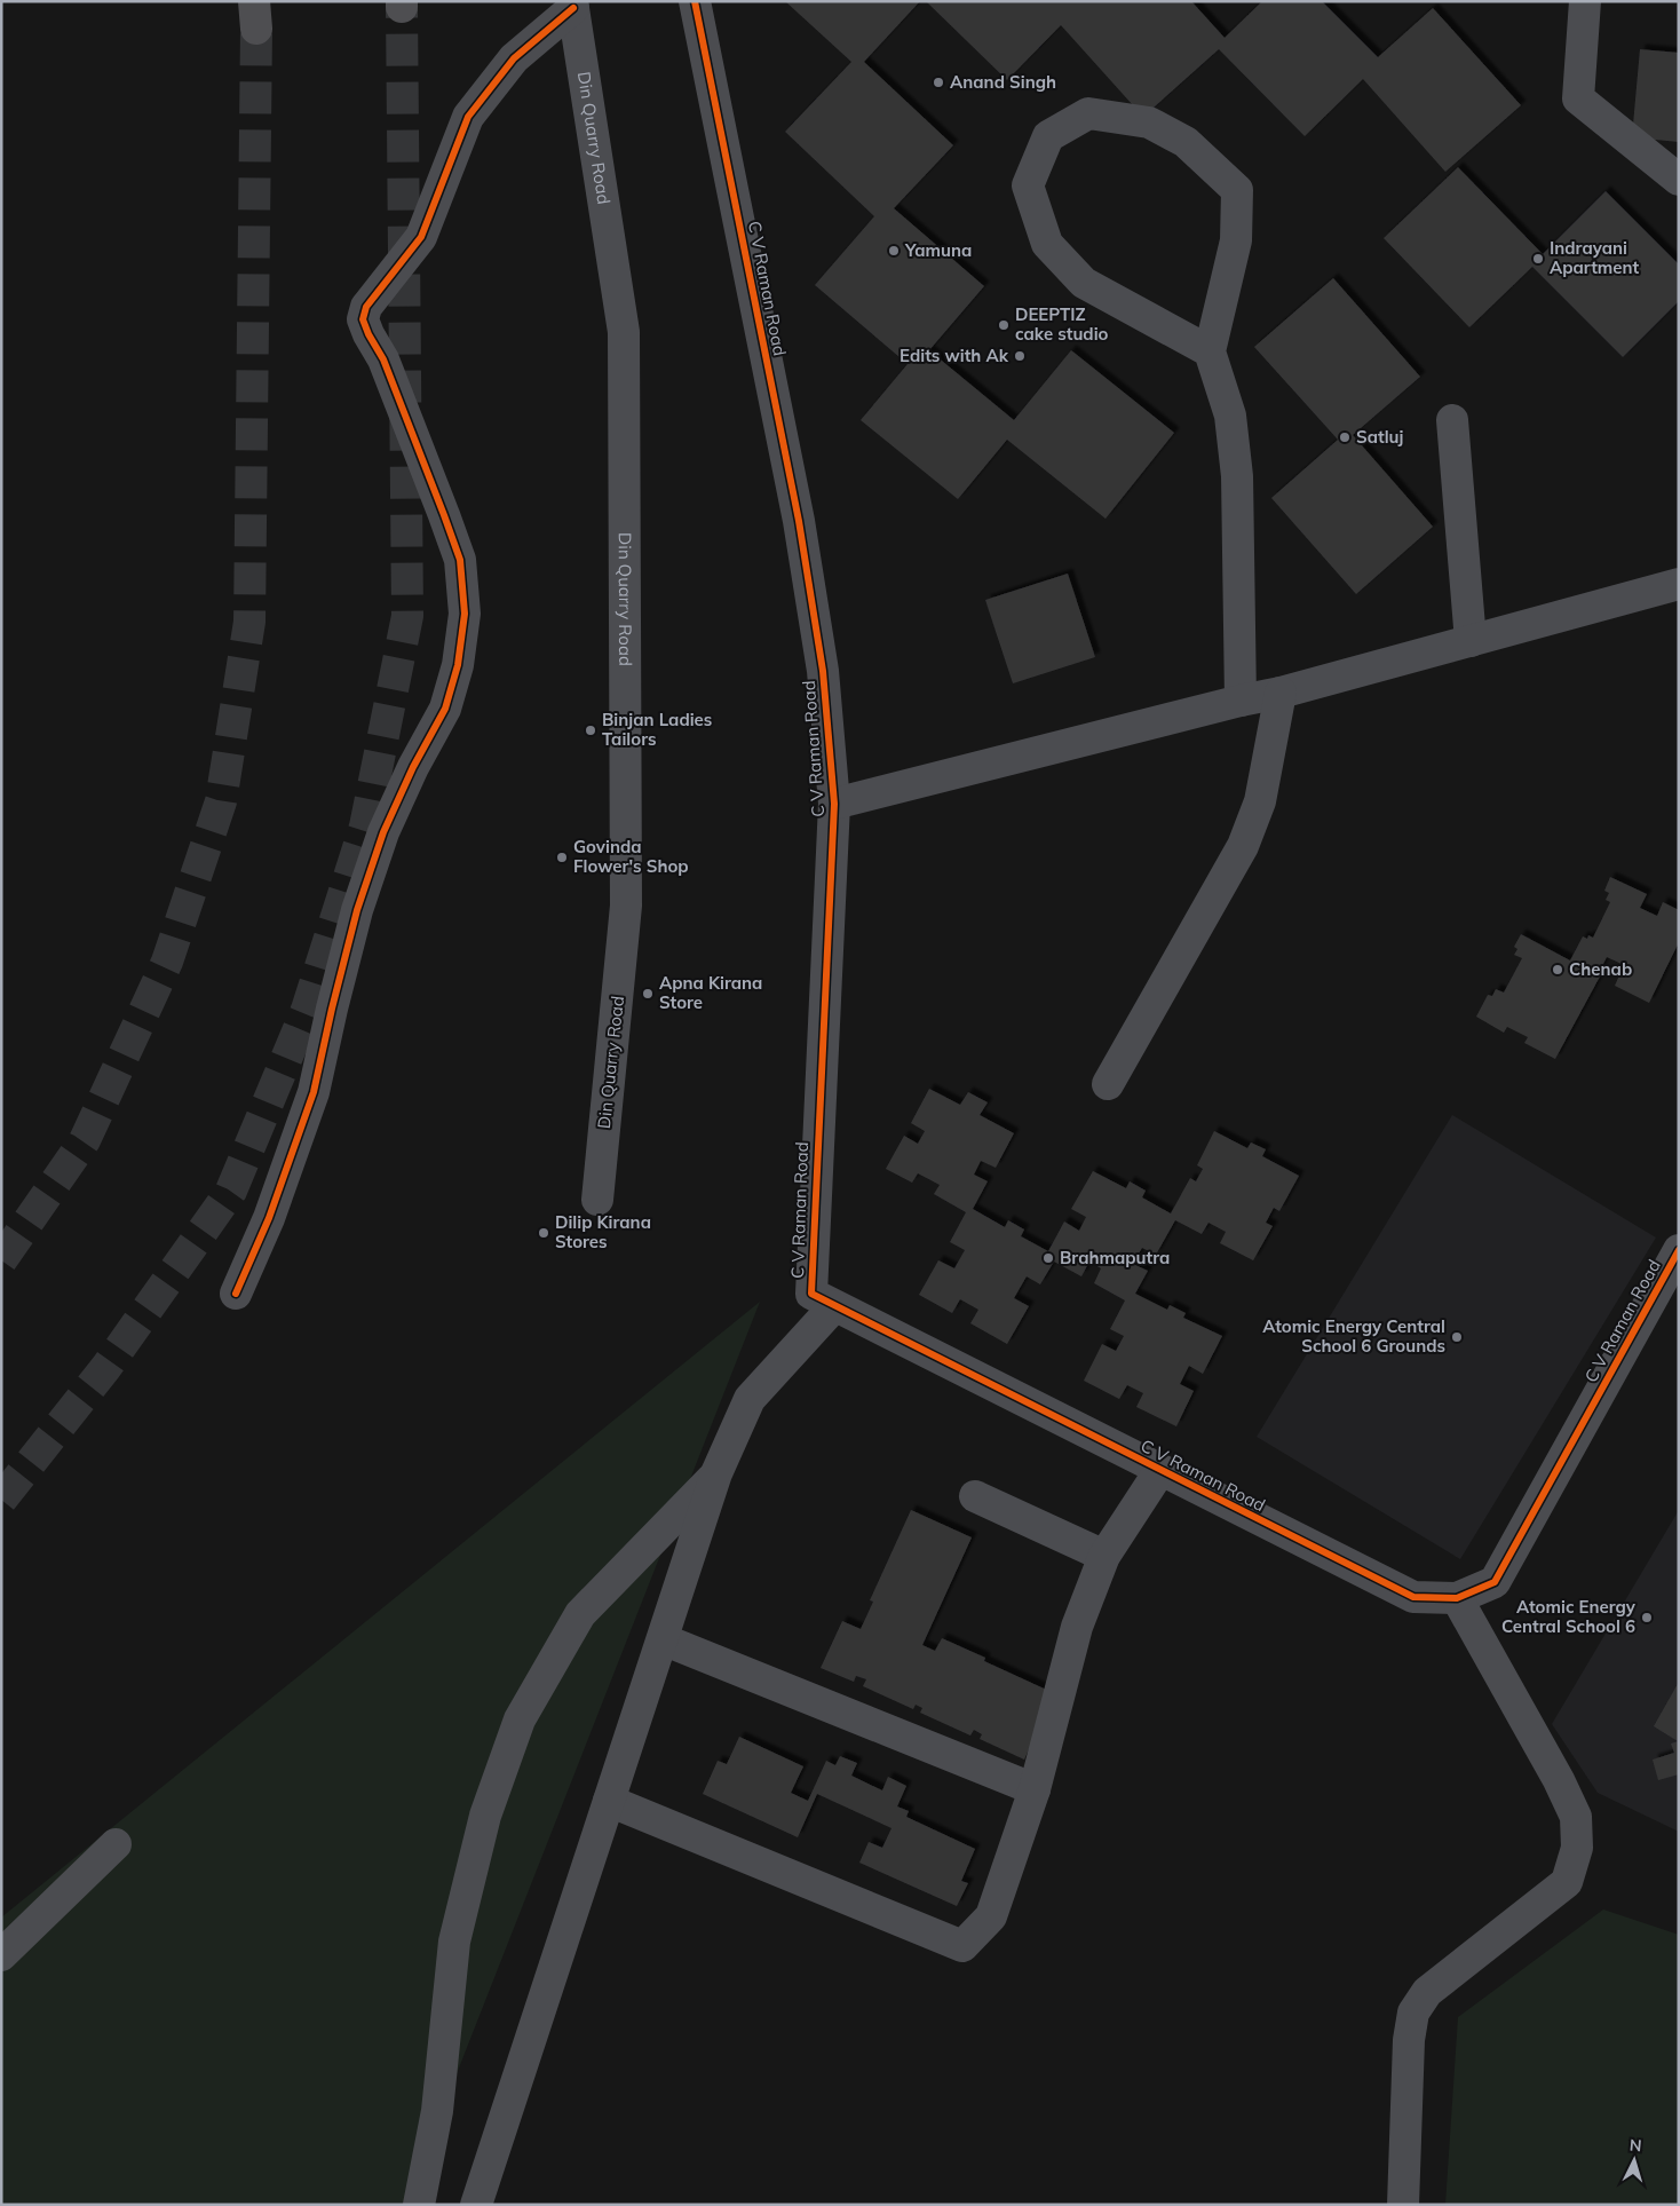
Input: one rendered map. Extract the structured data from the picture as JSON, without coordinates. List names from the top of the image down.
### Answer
{
  "streets": {
    "street": ["Din Quarry Road", "C V Raman Road"]
  },
  "places": [
    "Anand Singh",
    "Yamuna",
    "Indrayani Apartment",
    "DEEPTIZ cake studio",
    "Edits with Ak",
    "Satluj",
    "Binjan Ladies Tailors",
    "Govinda Flower's Shop",
    "Chenab",
    "Apna Kirana Store",
    "Dilip Kirana Stores",
    "Brahmaputra",
    "Atomic Energy Central School 6 Grounds",
    "Atomic Energy Central School 6"
  ],
  "north": "top"
}
